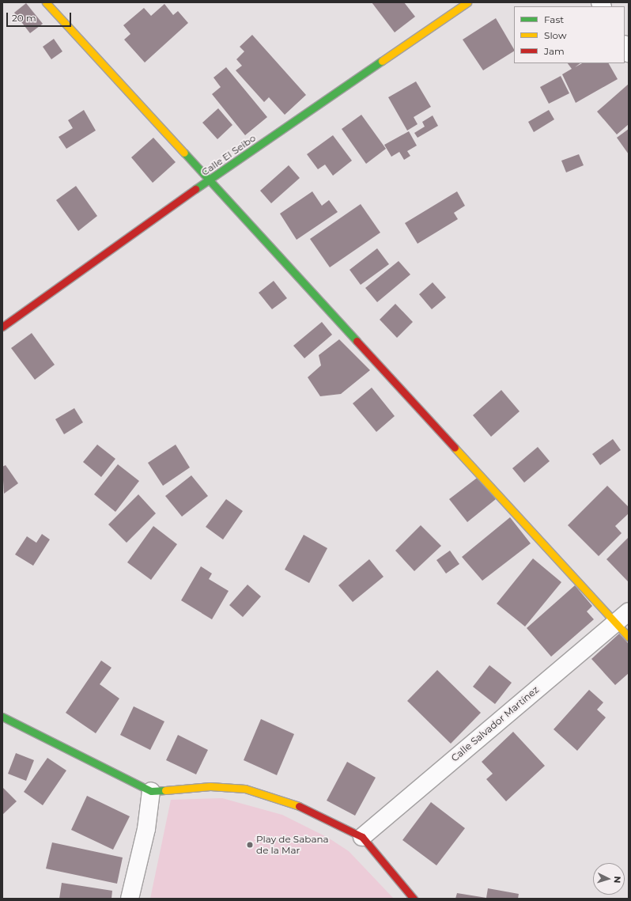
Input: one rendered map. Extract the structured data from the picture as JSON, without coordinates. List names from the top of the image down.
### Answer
{
  "streets": {
    "street": ["Calle El Seibo", "Calle Salvador Martínez"]
  },
  "places": ["Play de Sabana de la Mar"],
  "legend": ["Fast", "Slow", "Jam"],
  "scale_bar": "20 m",
  "north": "right"
}
